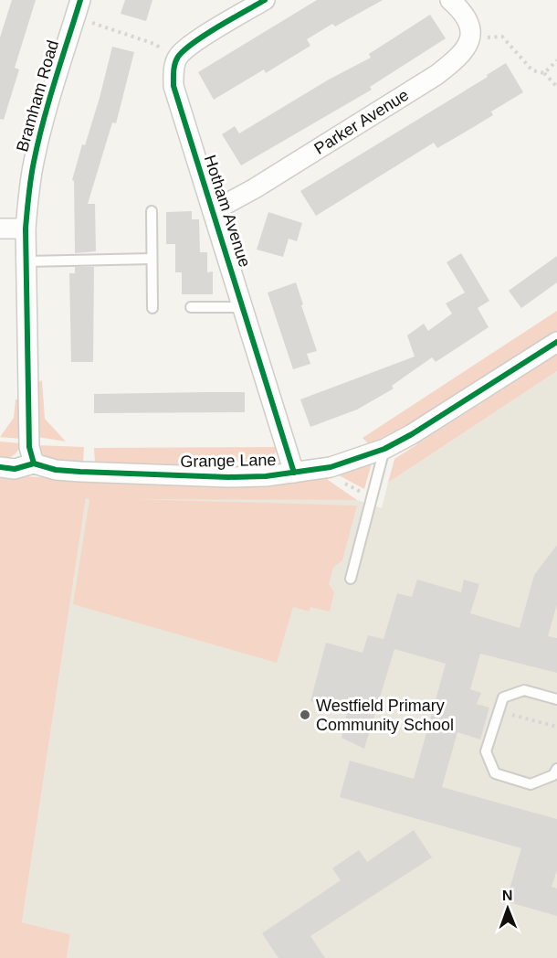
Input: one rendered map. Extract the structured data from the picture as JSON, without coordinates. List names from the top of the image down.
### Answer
{
  "streets": {
    "street": [
      "Bramham Road",
      "Parker Avenue",
      "Hotham Avenue",
      "Grange Lane"
    ]
  },
  "crossings": [
    ["Bramham Road", "Grange Lane"],
    ["Parker Avenue", "Hotham Avenue"],
    ["Hotham Avenue", "Grange Lane"]
  ],
  "places": ["Westfield Primary Community School"],
  "north": "top"
}
